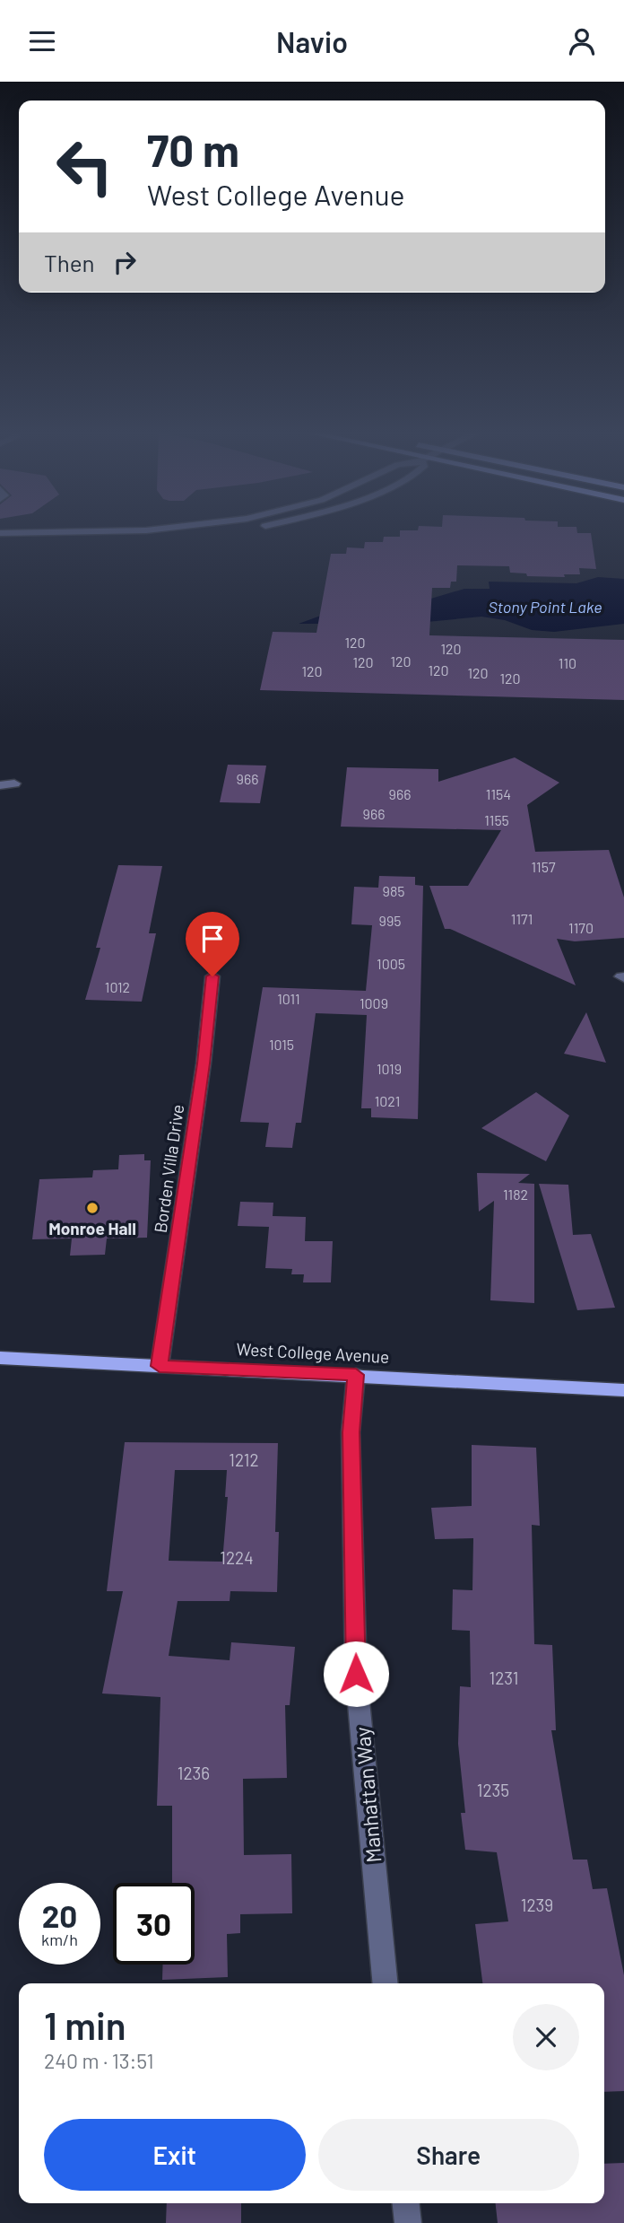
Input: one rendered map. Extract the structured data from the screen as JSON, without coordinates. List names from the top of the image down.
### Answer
{
  "streets": {
    "main road": ["West College Avenue"],
    "street": ["Borden Villa Drive", "Manhattan Way"]
  },
  "crossings": [
    ["Borden Villa Drive", "West College Avenue"],
    ["West College Avenue", "Manhattan Way"]
  ],
  "water": ["Stony Point Lake"],
  "places": ["Monroe Hall"],
  "house_numbers": [
    "120",
    "120",
    "120",
    "120",
    "110",
    "120",
    "120",
    "120",
    "120",
    "966",
    "966",
    "1154",
    "966",
    "1155",
    "1157",
    "985",
    "1171",
    "995",
    "1170",
    "1005",
    "1012",
    "1011",
    "1009",
    "1015",
    "1019",
    "1021",
    "1182",
    "1212",
    "1224",
    "1231",
    "1236",
    "1235",
    "1239"
  ],
  "page": {
    "header": "Navio",
    "turn": ["70 m", "West College Avenue"],
    "then": "Then",
    "speed": "20 km/h",
    "limit": "30",
    "heading": ["1 min", "240 m · 13:51"],
    "buttons": ["Exit", "Share"]
  }
}
